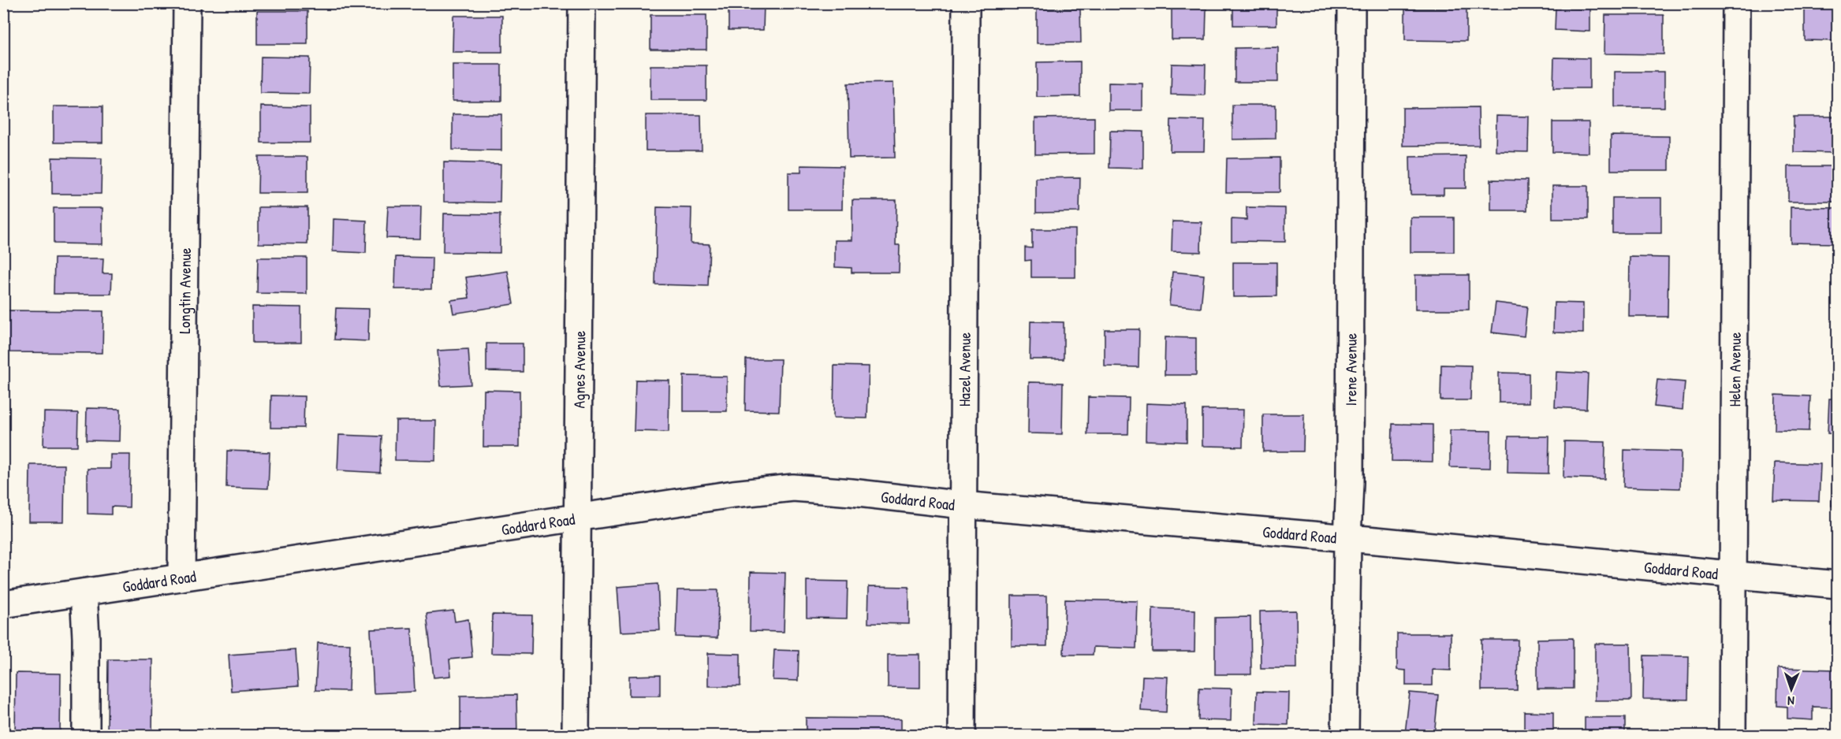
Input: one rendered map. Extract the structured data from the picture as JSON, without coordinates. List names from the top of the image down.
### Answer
{
  "streets": {
    "street": [
      "Longtin Avenue",
      "Agnes Avenue",
      "Hazel Avenue",
      "Irene Avenue",
      "Helen Avenue",
      "Goddard Road"
    ]
  },
  "crossings": [
    ["Longtin Avenue", "Goddard Road"],
    ["Agnes Avenue", "Goddard Road"],
    ["Hazel Avenue", "Goddard Road"],
    ["Irene Avenue", "Goddard Road"],
    ["Helen Avenue", "Goddard Road"]
  ],
  "north": "bottom"
}
